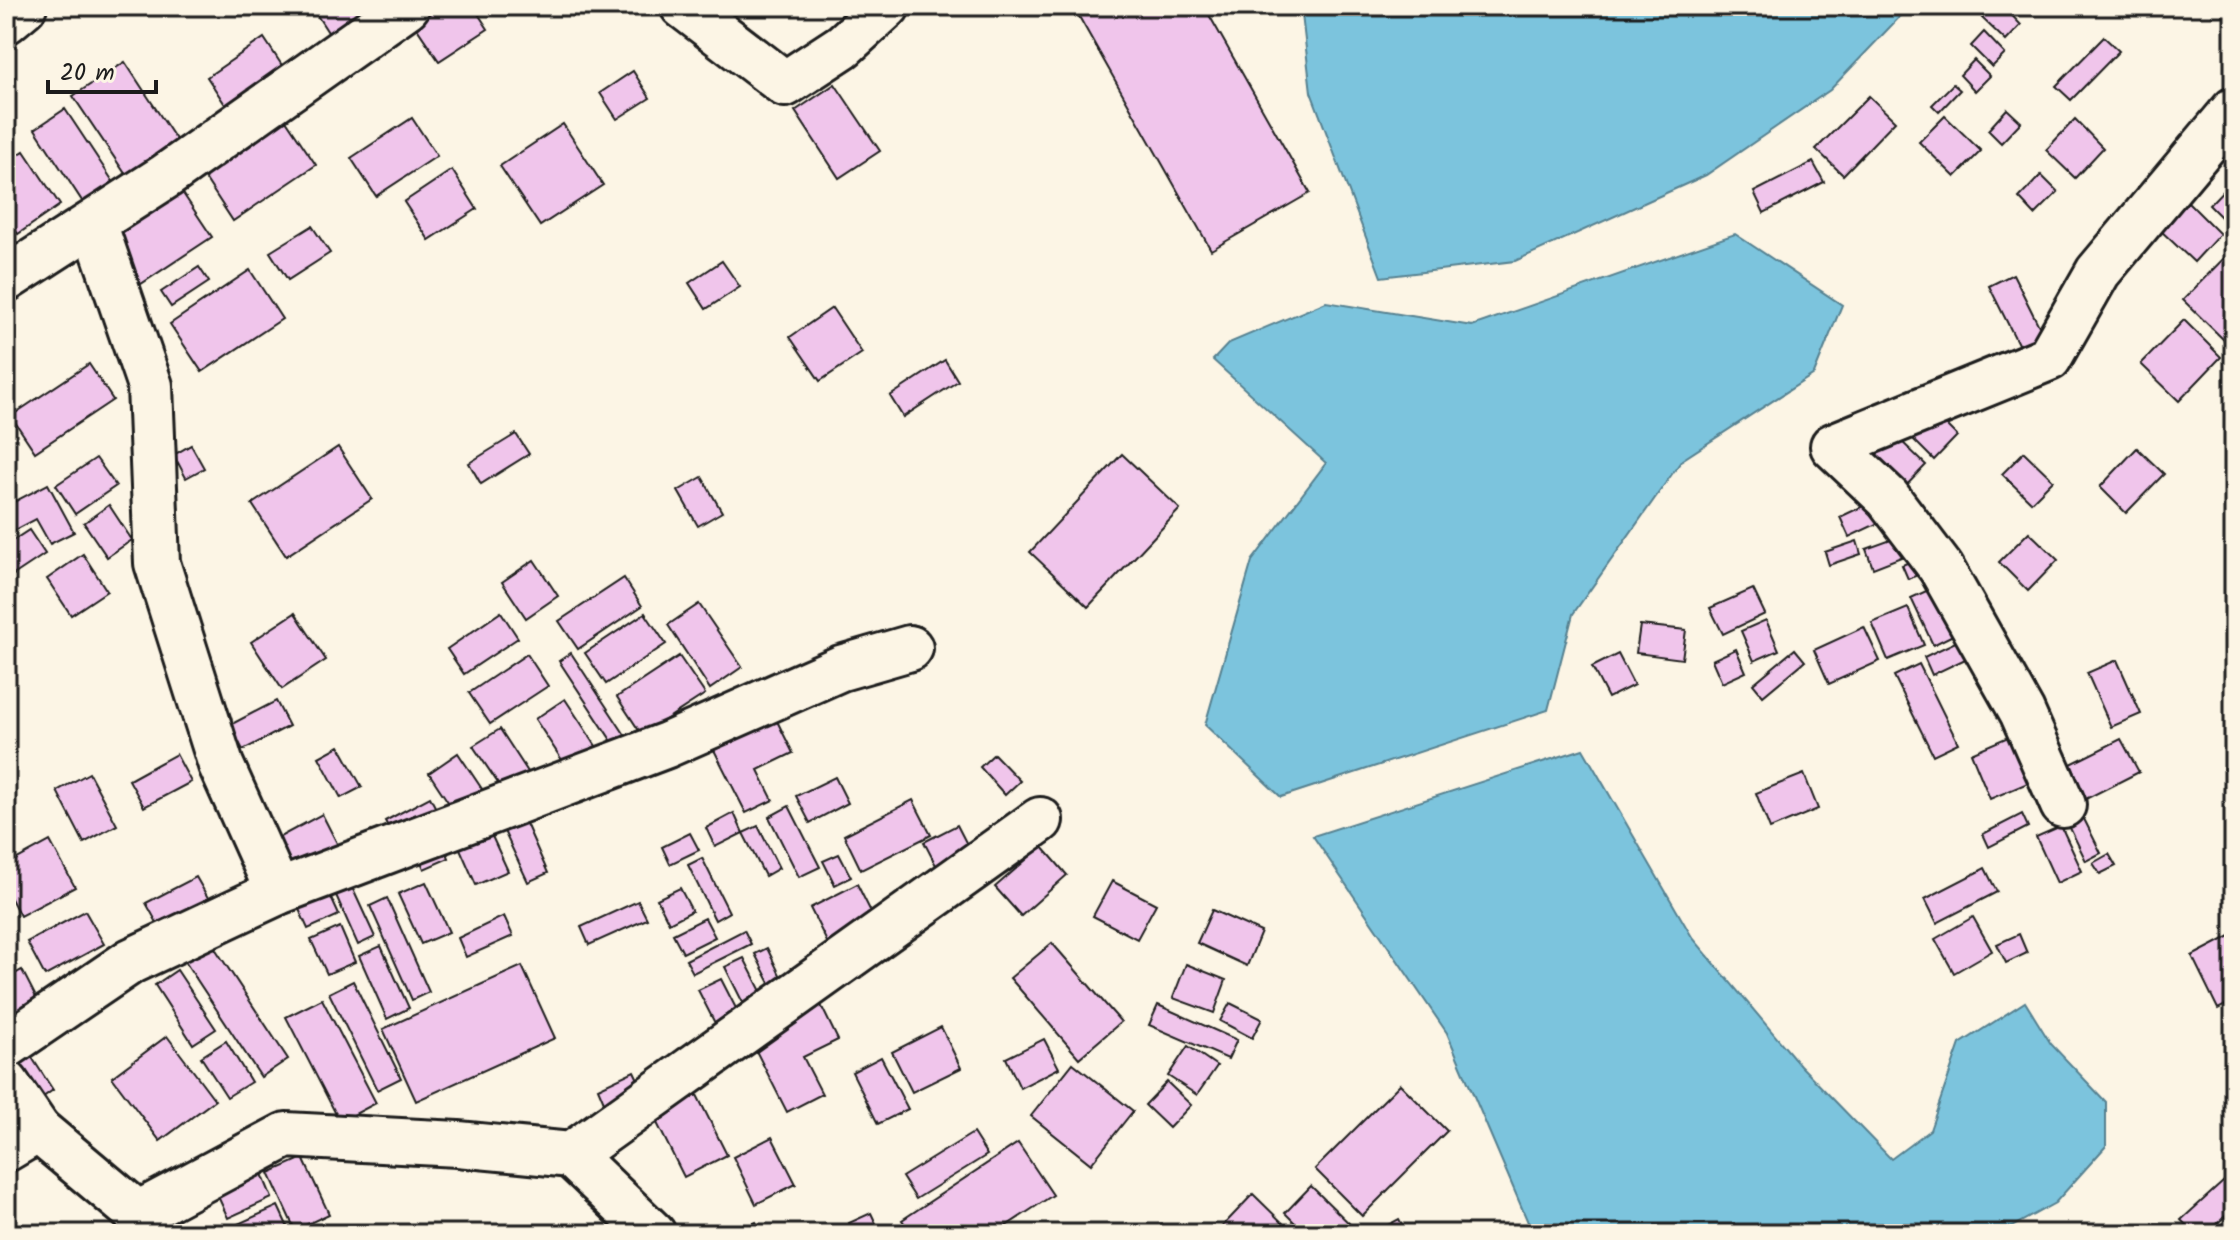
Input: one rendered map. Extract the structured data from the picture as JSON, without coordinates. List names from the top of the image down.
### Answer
{
  "scale_bar": "20 m"
}
